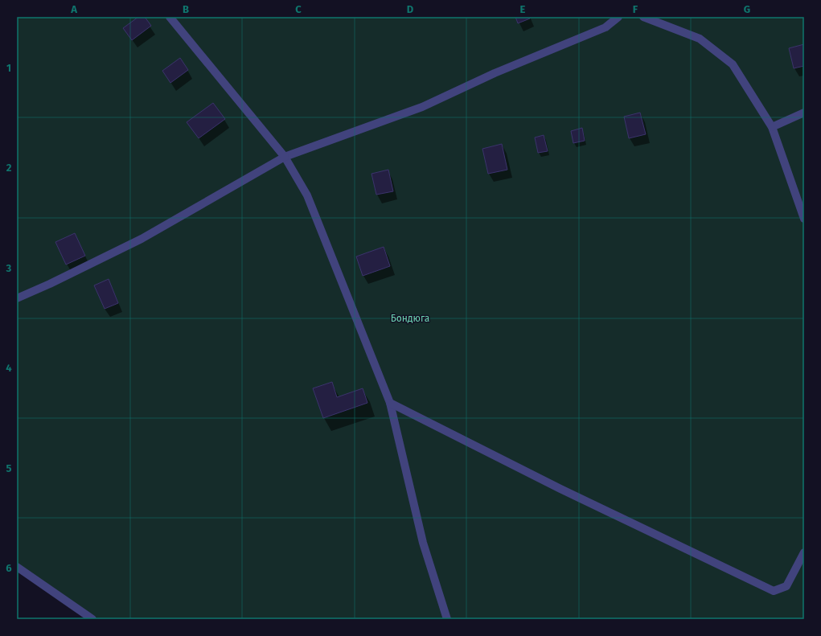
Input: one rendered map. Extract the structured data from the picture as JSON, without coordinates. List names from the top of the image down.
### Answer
{
  "parks": ["Бондюга"],
  "grid": {
    "columns": [
      "A",
      "B",
      "C",
      "D",
      "E",
      "F",
      "G"
    ],
    "rows": [
      "1",
      "2",
      "3",
      "4",
      "5",
      "6"
    ]
  }
}
